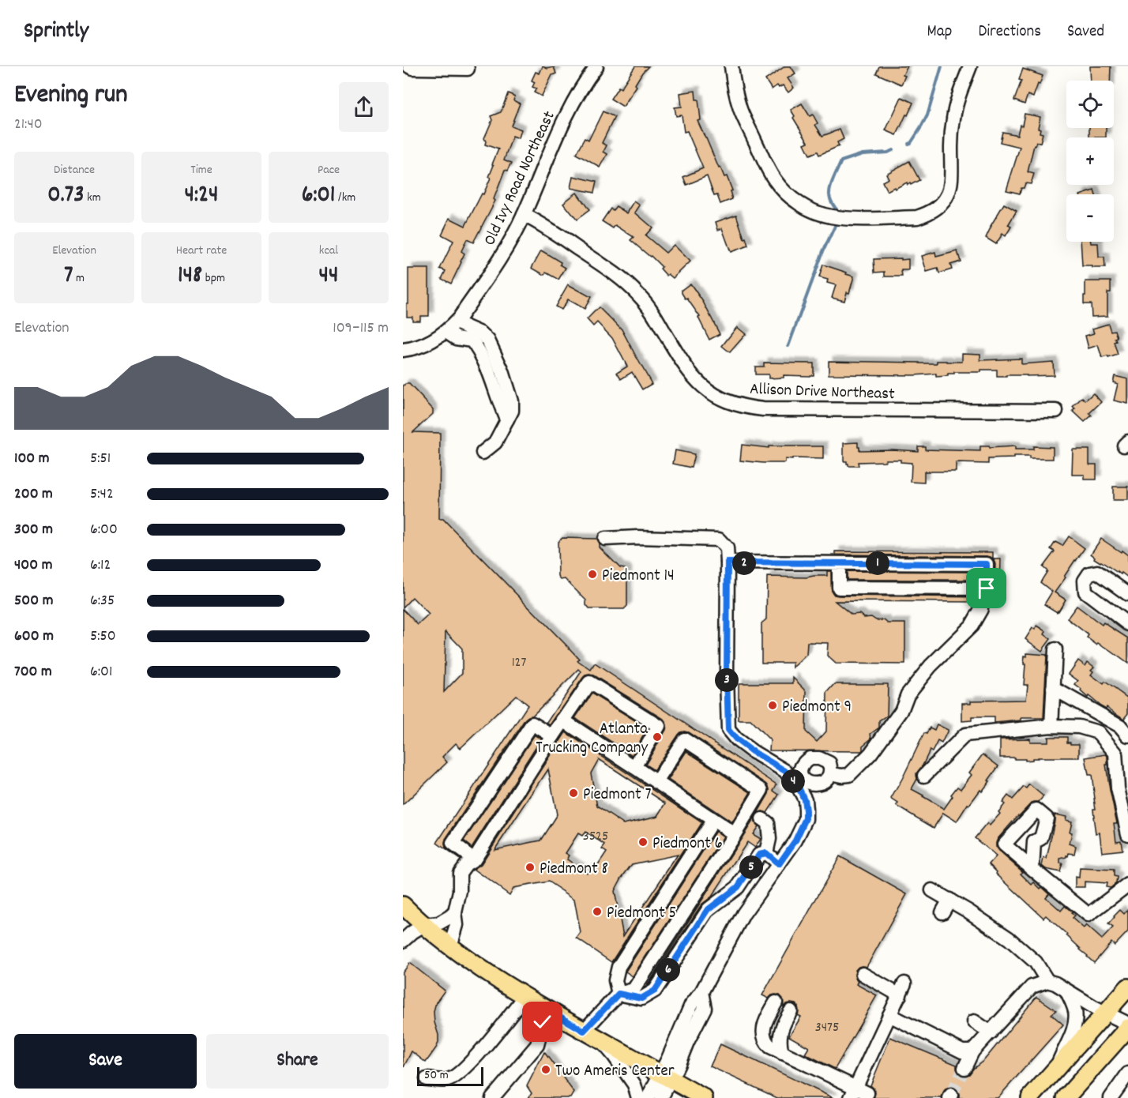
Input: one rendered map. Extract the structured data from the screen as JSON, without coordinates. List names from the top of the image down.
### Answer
{
  "streets": {
    "street": ["Old Ivy Road Northeast", "Allison Drive Northeast"]
  },
  "crossings": [
    ["Old Ivy Road Northeast", "Allison Drive Northeast"]
  ],
  "places": [
    "Piedmont 14",
    "Piedmont 9",
    "Atlanta Trucking Company",
    "Piedmont 7",
    "Piedmont 6",
    "Piedmont 8",
    "Piedmont 5",
    "Two Ameris Center"
  ],
  "house_numbers": ["127", "3525", "3475"],
  "scale_bar": "50 m",
  "page": {
    "header": "Sprintly",
    "nav": ["Map", "Directions", "Saved"],
    "heading": ["Evening run", "21:40"],
    "map_buttons": ["+", "−"],
    "stats": [
      ["Distance", "0.73 km"],
      ["Time", "4:24"],
      ["Pace", "6:01 /km"],
      ["Elevation", "7 m"],
      ["Heart rate", "148 bpm"],
      ["kcal", "44"]
    ],
    "chart": ["Elevation", "109–115 m"],
    "list": [
      {
        "name": "100 m",
        "note": "5:51"
      },
      {
        "name": "200 m",
        "note": "5:42"
      },
      {
        "name": "300 m",
        "note": "6:00"
      },
      {
        "name": "400 m",
        "note": "6:12"
      },
      {
        "name": "500 m",
        "note": "6:35"
      },
      {
        "name": "600 m",
        "note": "5:50"
      },
      {
        "name": "700 m",
        "note": "6:01"
      }
    ],
    "pins": [
      "1",
      "2",
      "3",
      "4",
      "5",
      "6"
    ],
    "buttons": ["Save", "Share"],
    "scale": "50 m"
  }
}
